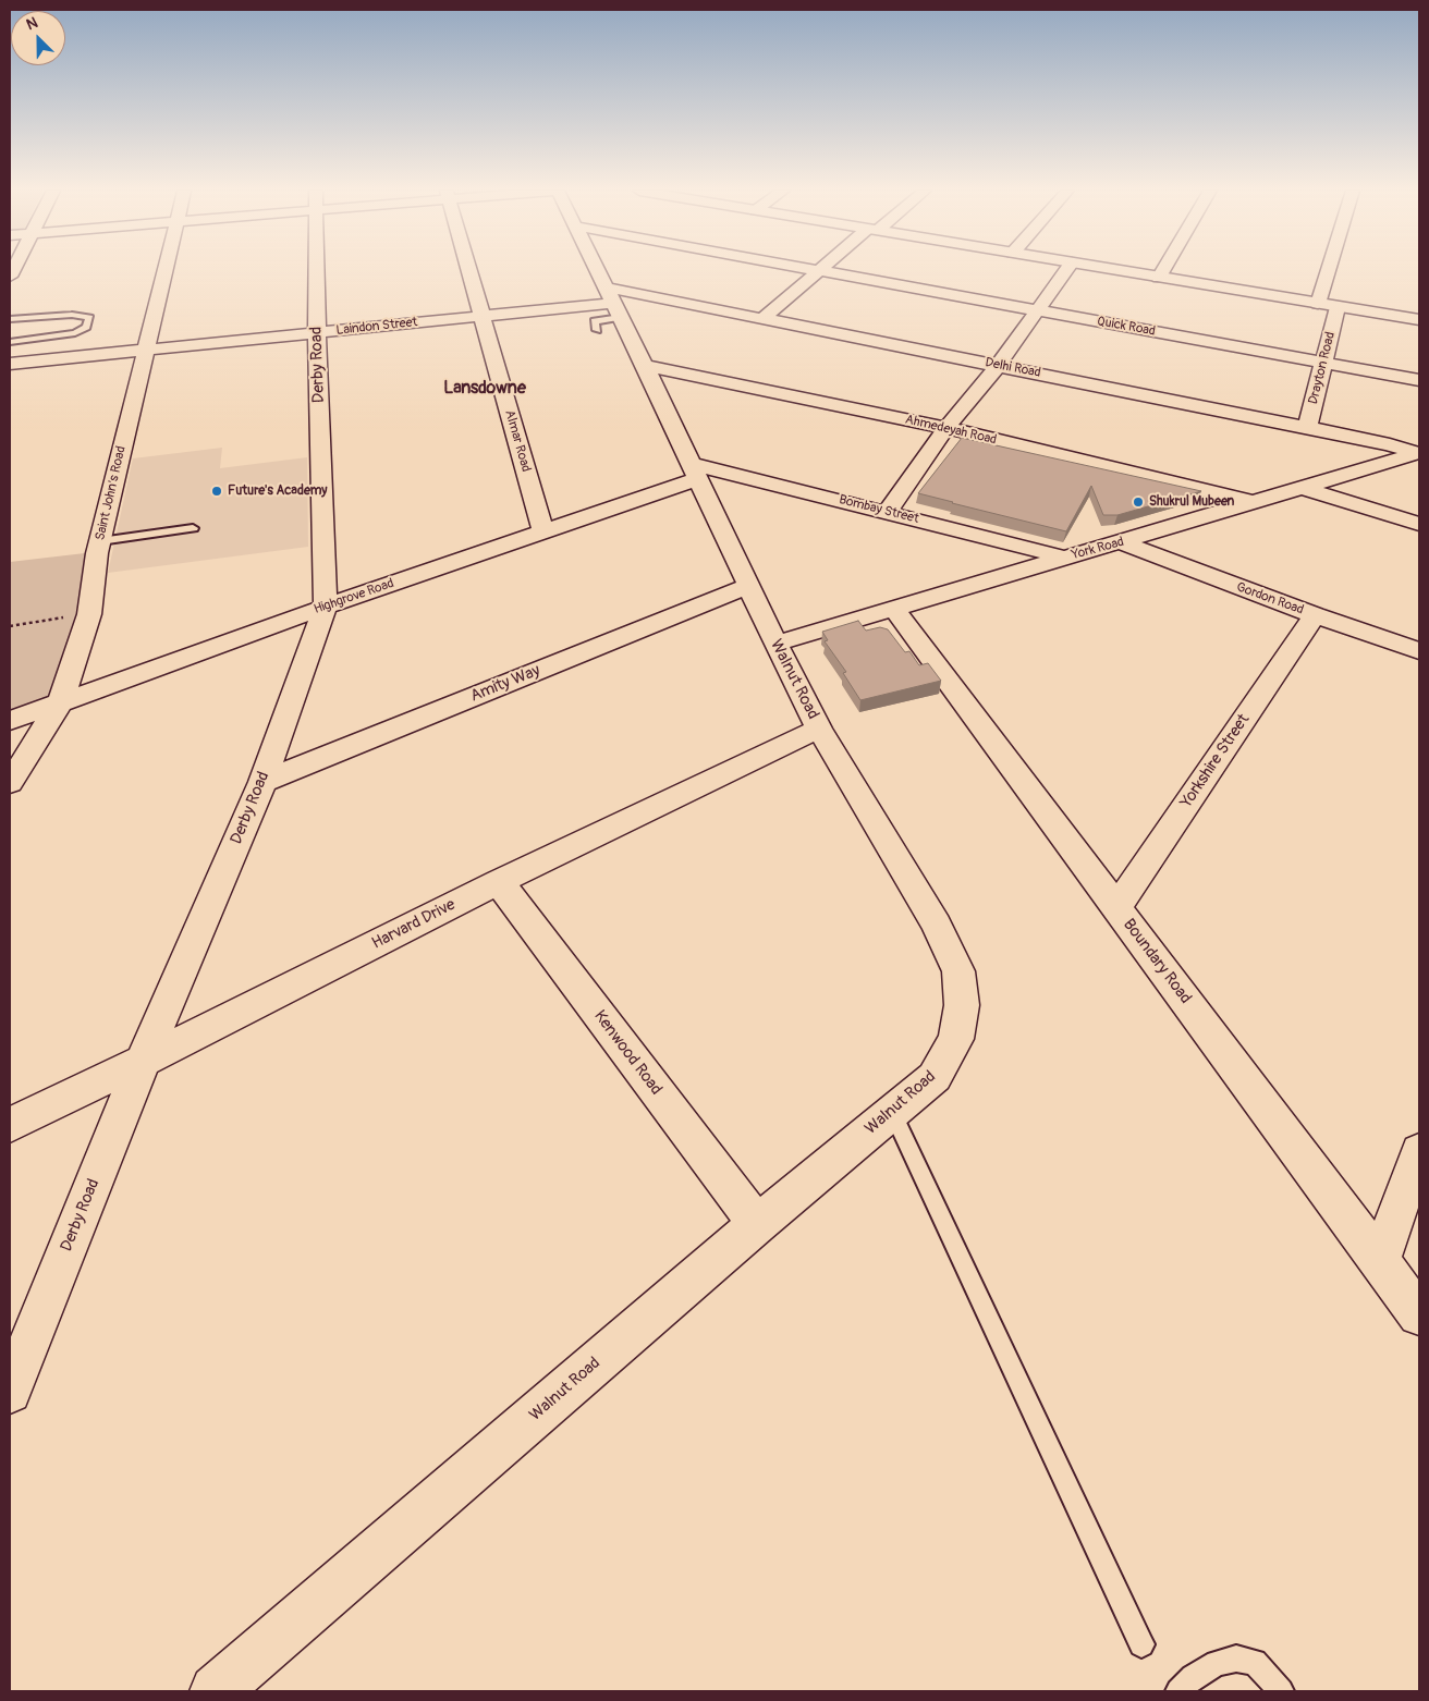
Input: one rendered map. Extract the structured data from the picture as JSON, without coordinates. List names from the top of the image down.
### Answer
{
  "streets": {
    "street": [
      "Laindon Street",
      "Quick Road",
      "Derby Road",
      "Delhi Road",
      "Drayton Road",
      "Ahmedeyah Road",
      "Almar Road",
      "Saint John's Road",
      "Bombay Street",
      "York Road",
      "Highgrove Road",
      "Gordon Road",
      "Walnut Road",
      "Amity Way",
      "Yorkshire Street",
      "Harvard Drive",
      "Boundary Road",
      "Kenwood Road"
    ]
  },
  "crossings": [
    ["Laindon Street", "Derby Road"],
    ["Laindon Street", "Delhi Road"],
    ["Laindon Street", "Almar Road"],
    ["Laindon Street", "Saint John's Road"],
    ["Laindon Street", "Walnut Road"],
    ["Quick Road", "Drayton Road"],
    ["Derby Road", "Highgrove Road"],
    ["Derby Road", "Amity Way"],
    ["Derby Road", "Harvard Drive"],
    ["Delhi Road", "Drayton Road"],
    ["Delhi Road", "York Road"],
    ["Delhi Road", "Walnut Road"],
    ["Ahmedeyah Road", "York Road"],
    ["Ahmedeyah Road", "Walnut Road"],
    ["Almar Road", "Highgrove Road"],
    ["Saint John's Road", "Highgrove Road"],
    ["Bombay Street", "York Road"],
    ["Bombay Street", "Highgrove Road"],
    ["Bombay Street", "Walnut Road"],
    ["York Road", "Gordon Road"],
    ["York Road", "Walnut Road"],
    ["York Road", "Boundary Road"],
    ["Highgrove Road", "Walnut Road"],
    ["Gordon Road", "Yorkshire Street"],
    ["Walnut Road", "Amity Way"],
    ["Walnut Road", "Harvard Drive"],
    ["Walnut Road", "Kenwood Road"],
    ["Yorkshire Street", "Boundary Road"],
    ["Harvard Drive", "Kenwood Road"]
  ],
  "districts": ["Lansdowne"],
  "places": ["Future's Academy", "Shukrul Mubeen"],
  "north": "top left"
}
